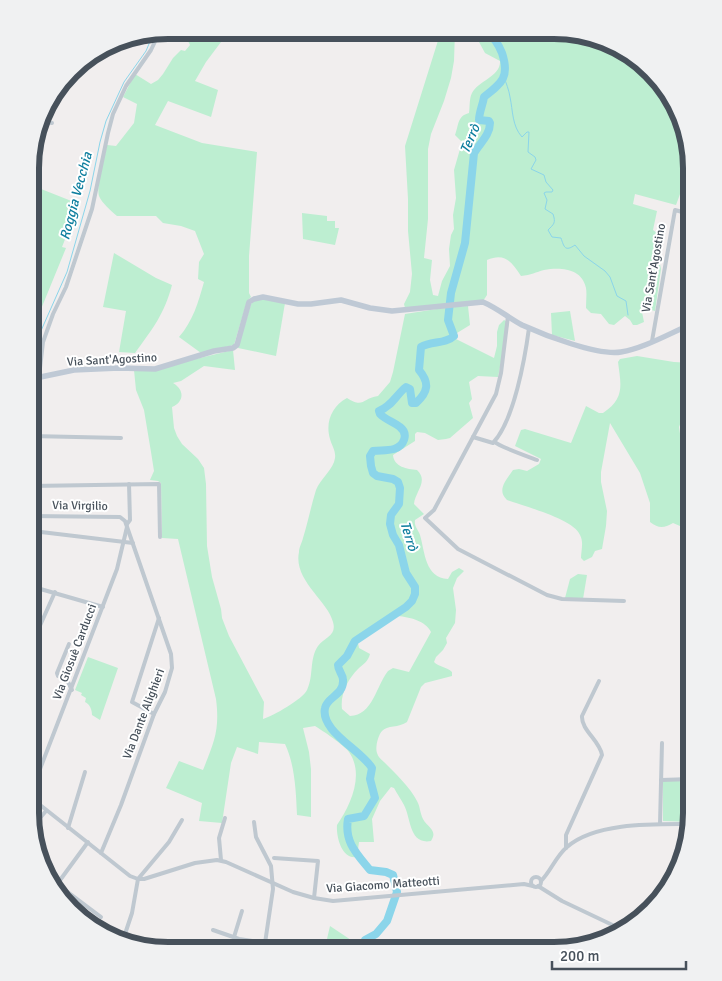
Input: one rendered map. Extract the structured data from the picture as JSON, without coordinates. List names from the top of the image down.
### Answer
{
  "streets": {
    "street": [
      "Via Sant'Agostino",
      "Via Virgilio",
      "Via Giosuè Carducci",
      "Via Dante Alighieri",
      "Via Giacomo Matteotti"
    ]
  },
  "crossings": [
    ["Via Virgilio", "Via Giosuè Carducci"],
    ["Via Virgilio", "Via Dante Alighieri"],
    ["Via Giosuè Carducci", "Via Dante Alighieri"]
  ],
  "water": ["Terrò", "Roggia Vecchia"],
  "scale_bar": "200 m"
}
